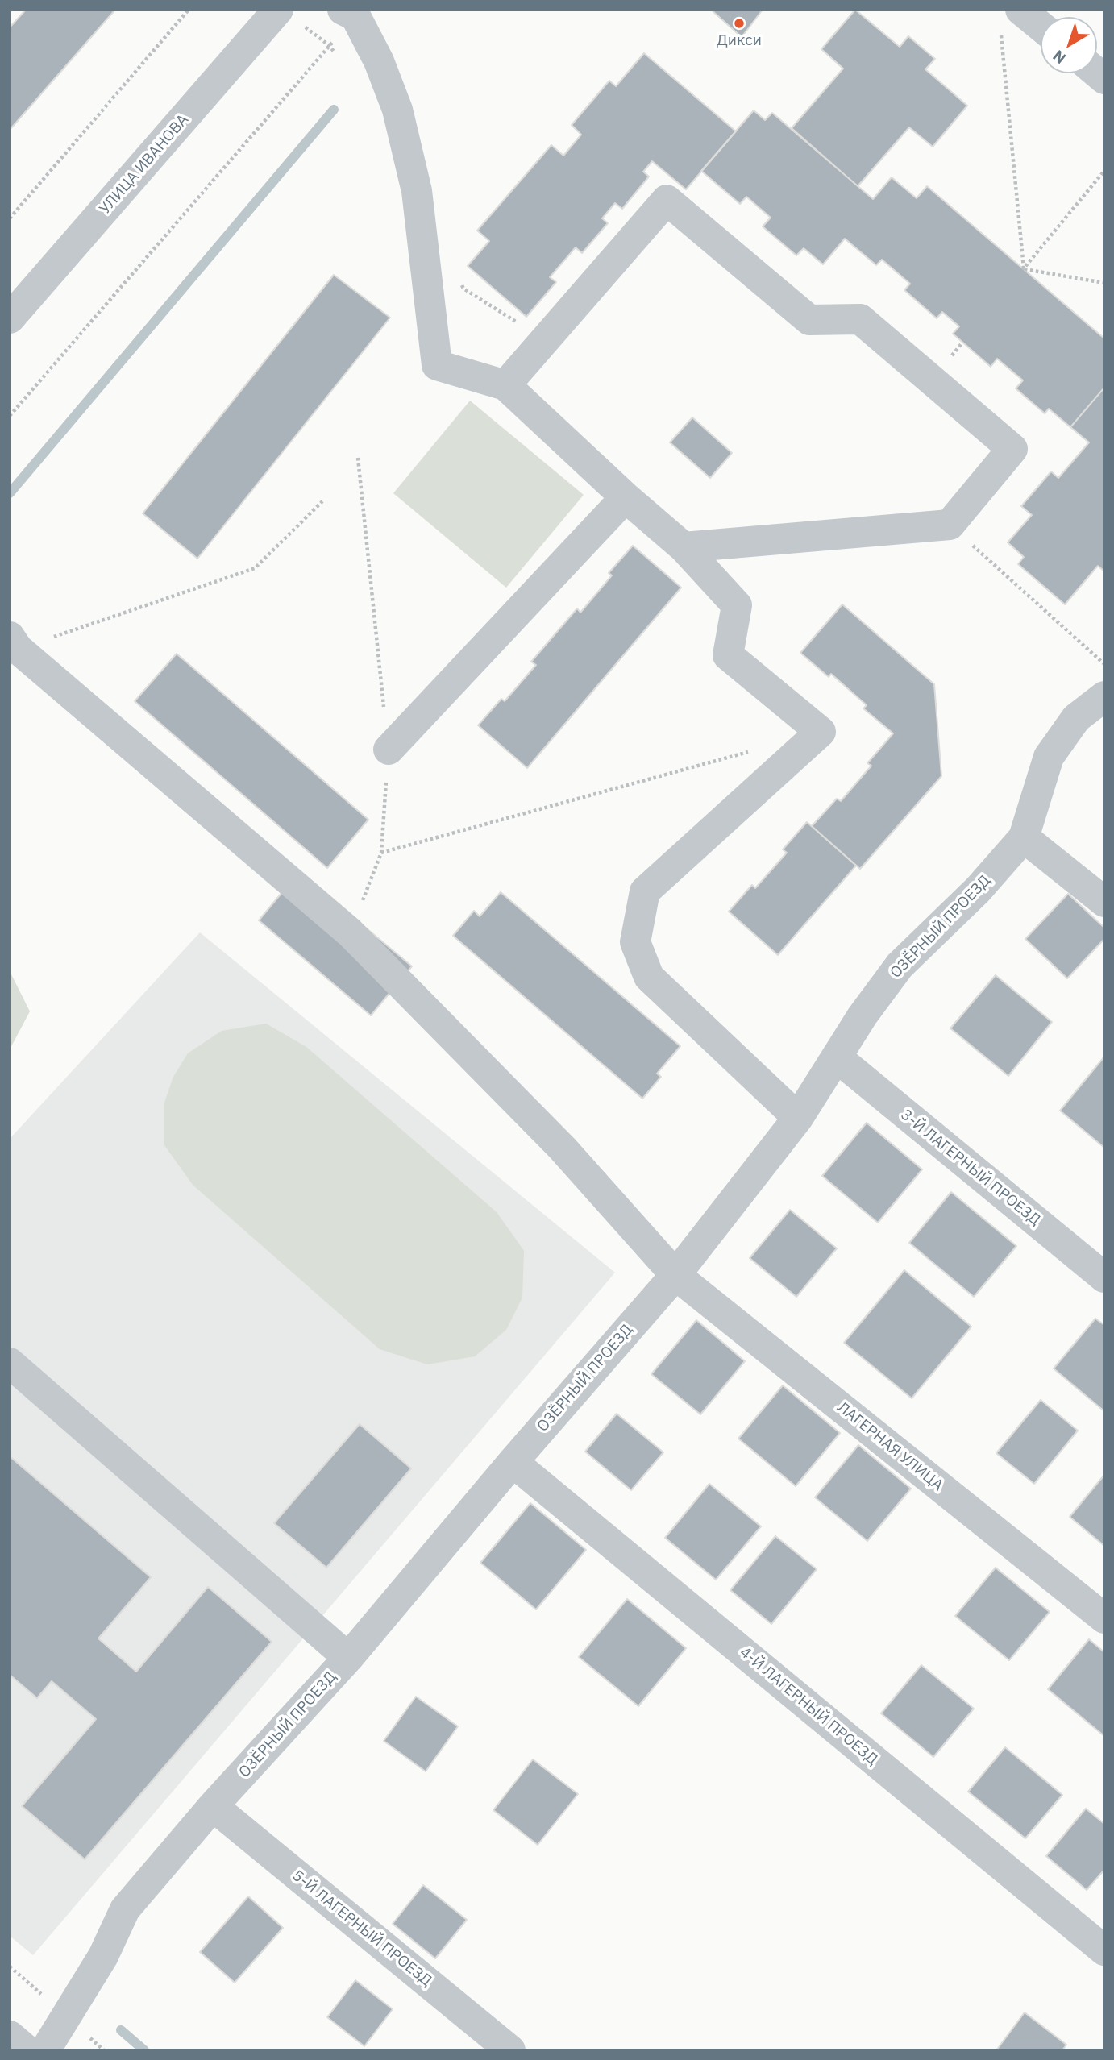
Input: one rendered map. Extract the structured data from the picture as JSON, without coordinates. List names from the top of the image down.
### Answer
{
  "streets": {
    "street": [
      "УЛИЦА ИВАНОВА",
      "ОЗЁРНЫЙ ПРОЕЗД",
      "3-Й ЛАГЕРНЫЙ ПРОЕЗД",
      "ЛАГЕРНАЯ УЛИЦА",
      "4-Й ЛАГЕРНЫЙ ПРОЕЗД",
      "5-Й ЛАГЕРНЫЙ ПРОЕЗД"
    ]
  },
  "crossings": [
    ["ОЗЁРНЫЙ ПРОЕЗД", "3-Й ЛАГЕРНЫЙ ПРОЕЗД"],
    ["ОЗЁРНЫЙ ПРОЕЗД", "ЛАГЕРНАЯ УЛИЦА"],
    ["ОЗЁРНЫЙ ПРОЕЗД", "4-Й ЛАГЕРНЫЙ ПРОЕЗД"],
    ["ОЗЁРНЫЙ ПРОЕЗД", "5-Й ЛАГЕРНЫЙ ПРОЕЗД"]
  ],
  "places": ["Дикси"],
  "north": "bottom left"
}
